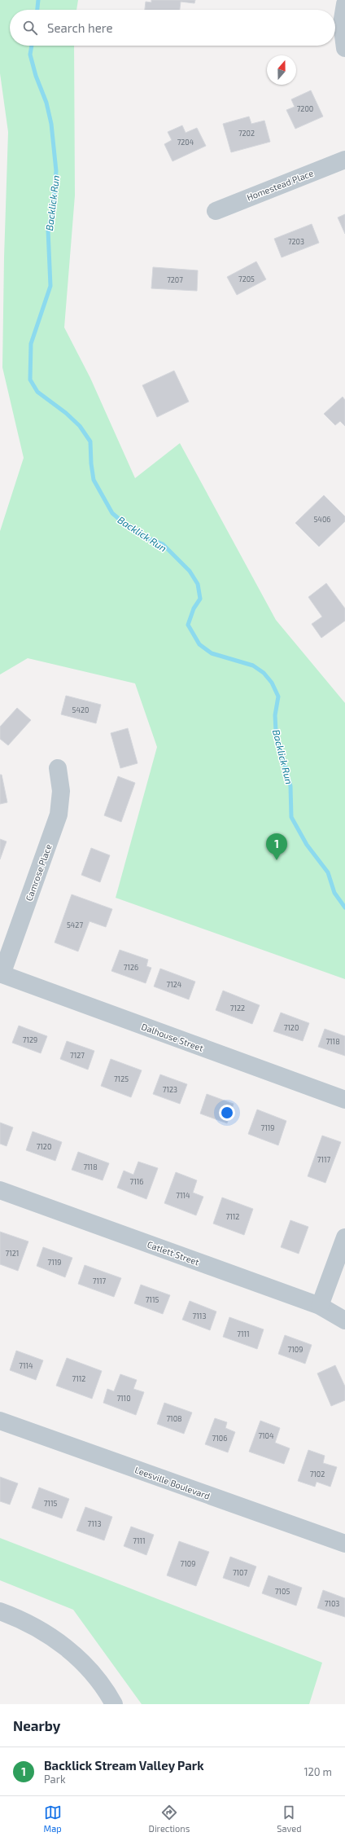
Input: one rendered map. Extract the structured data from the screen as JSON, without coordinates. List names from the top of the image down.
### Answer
{
  "streets": {
    "street": [
      "Homestead Place",
      "Camrose Place",
      "Dalhouse Street",
      "Catlett Street",
      "Leesville Boulevard"
    ]
  },
  "crossings": [
    ["Camrose Place", "Dalhouse Street"]
  ],
  "water": ["Backlick Run"],
  "house_numbers": [
    "7200",
    "7202",
    "7204",
    "7203",
    "7205",
    "7207",
    "5406",
    "5420",
    "5427",
    "7126",
    "7124",
    "7122",
    "7120",
    "7129",
    "7118",
    "7127",
    "7125",
    "7123",
    "7119",
    "7120",
    "7117",
    "7118",
    "7116",
    "7114",
    "7112",
    "7121",
    "7119",
    "7117",
    "7115",
    "7113",
    "7111",
    "7109",
    "7114",
    "7112",
    "7110",
    "7108",
    "7104",
    "7106",
    "7102",
    "7115",
    "7113",
    "7111",
    "7109",
    "7107",
    "7105",
    "7103"
  ],
  "north": "top",
  "page": {
    "search": "Search here",
    "pins": "1",
    "heading": "Nearby",
    "list": [
      {
        "mark": "1",
        "name": "Backlick Stream Valley Park",
        "note": "Park",
        "value": "120 m"
      }
    ],
    "nav": ["Map", "Directions", "Saved"]
  }
}
